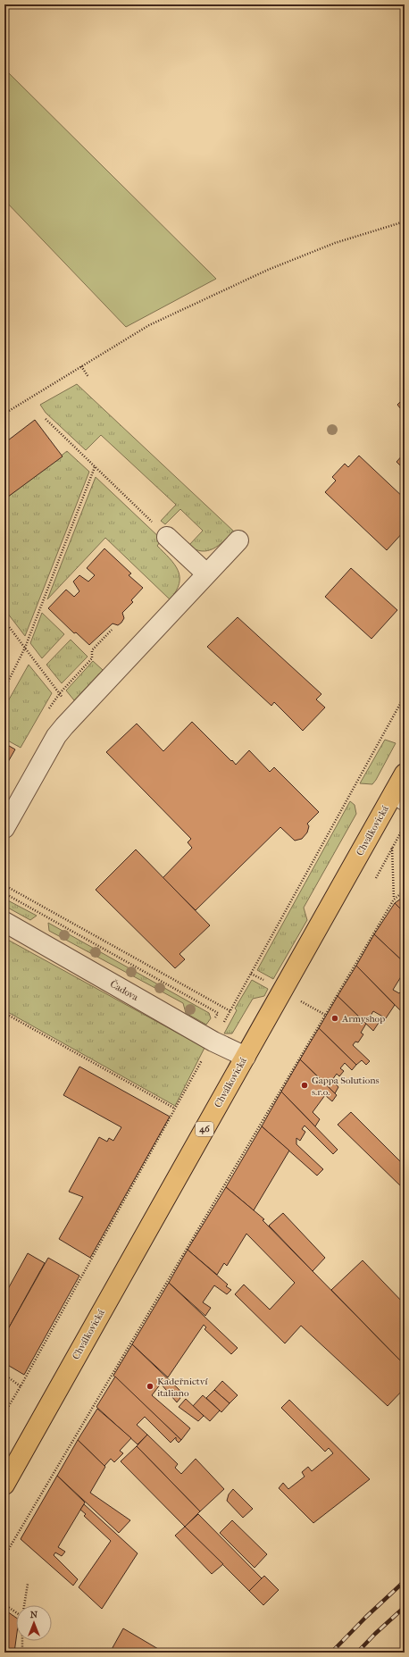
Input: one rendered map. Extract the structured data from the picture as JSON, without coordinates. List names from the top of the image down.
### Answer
{
  "streets": {
    "main road": ["Chválkovická", "46"],
    "street": ["Čadova"]
  },
  "crossings": [
    ["Chválkovická", "Čadova"]
  ],
  "places": ["Armyshop", "Gappa Solutions s.r.o.", "Kadeřnictví italiano"],
  "north": "top"
}
